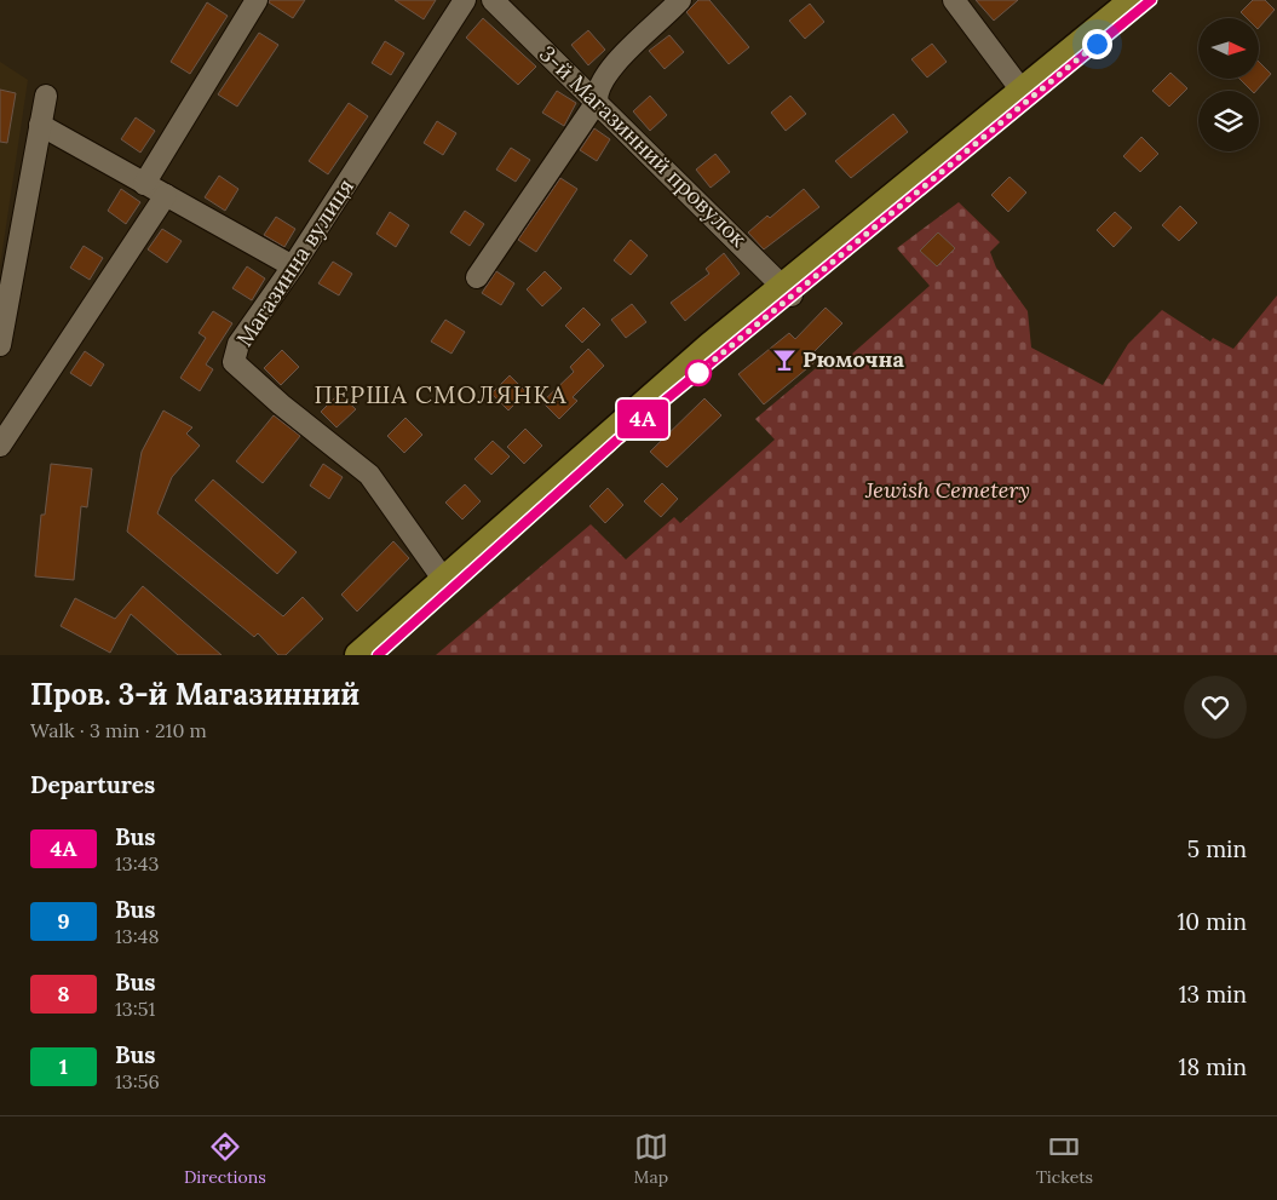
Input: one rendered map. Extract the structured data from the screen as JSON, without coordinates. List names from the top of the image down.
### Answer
{
  "streets": {
    "street": ["3-й Магазинний провулок", "Магазинна вулиця"]
  },
  "districts": ["ПЕРША СМОЛЯНКА"],
  "parks": ["Jewish Cemetery"],
  "places": {
    "bar": ["Рюмочна"]
  },
  "lines": ["bus line 4А"],
  "north": "right",
  "page": {
    "on_map": "4А",
    "heading": [
      ["Пров. 3-й Магазинний", "Walk · 3 min · 210 m"],
      "Departures"
    ],
    "list": [
      {
        "mark": "4А",
        "name": "Bus",
        "note": "13:43",
        "value": "5 min"
      },
      {
        "mark": "9",
        "name": "Bus",
        "note": "13:48",
        "value": "10 min"
      },
      {
        "mark": "8",
        "name": "Bus",
        "note": "13:51",
        "value": "13 min"
      },
      {
        "mark": "1",
        "name": "Bus",
        "note": "13:56",
        "value": "18 min"
      }
    ],
    "tabs": ["Directions", "Map", "Tickets"]
  }
}
